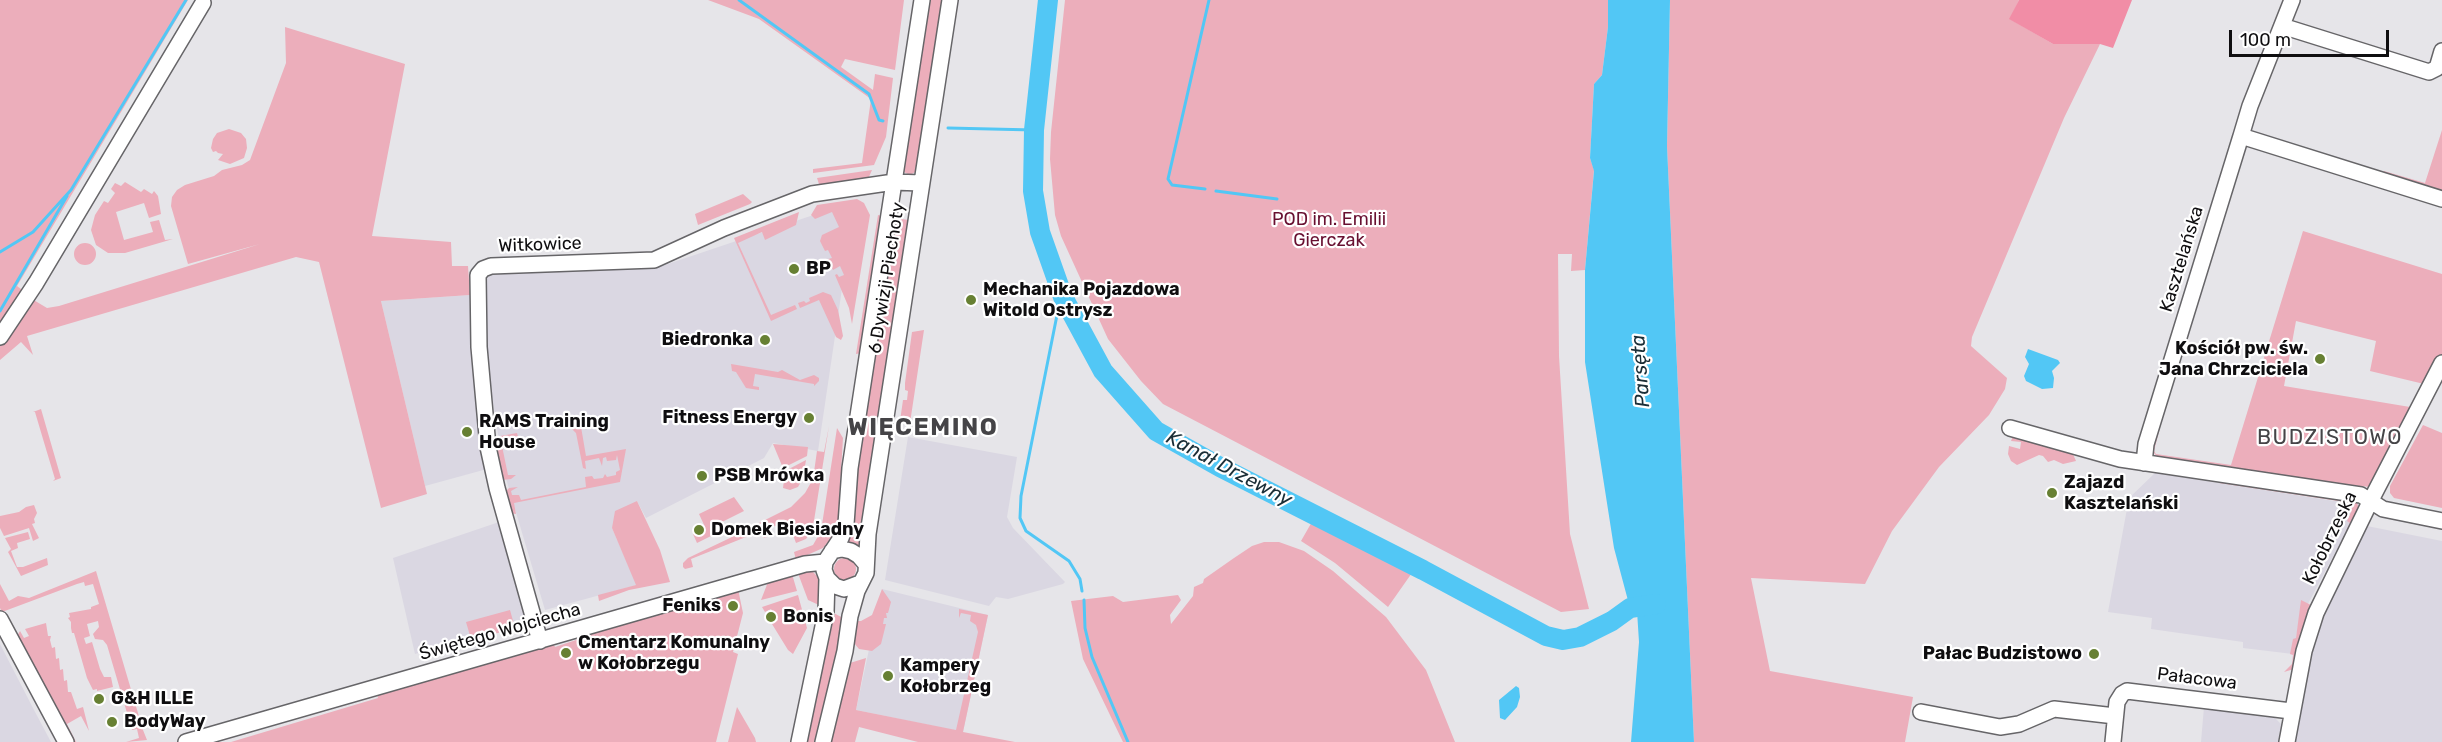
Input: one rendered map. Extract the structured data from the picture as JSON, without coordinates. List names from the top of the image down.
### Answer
{
  "streets": {
    "street": [
      "Witkowice",
      "Kasztelańska",
      "6 Dywizji Piechoty",
      "Kołobrzeska",
      "Świętego Wojciecha",
      "Pałacowa"
    ]
  },
  "crossings": [
    ["Witkowice", "6 Dywizji Piechoty"],
    ["Witkowice", "Świętego Wojciecha"],
    ["6 Dywizji Piechoty", "Świętego Wojciecha"],
    ["Kołobrzeska", "Pałacowa"]
  ],
  "districts": ["WIĘCEMINO", "BUDZISTOWO"],
  "water": ["Parsęta", "Kanał Drzewny"],
  "parks": ["POD im. Emilii Gierczak"],
  "places": [
    "BP",
    "Mechanika Pojazdowa Witold Ostrysz",
    "Biedronka",
    "Kościół pw. św. Jana Chrzciciela",
    "Fitness Energy",
    "RAMS Training House",
    "PSB Mrówka",
    "Zajazd Kasztelański",
    "Domek Biesiadny",
    "Feniks",
    "Bonis",
    "Cmentarz Komunalny w Kołobrzegu",
    "Pałac Budzistowo",
    "Kampery Kołobrzeg",
    "G&H ILLE",
    "BodyWay"
  ],
  "scale_bar": "100 m"
}
